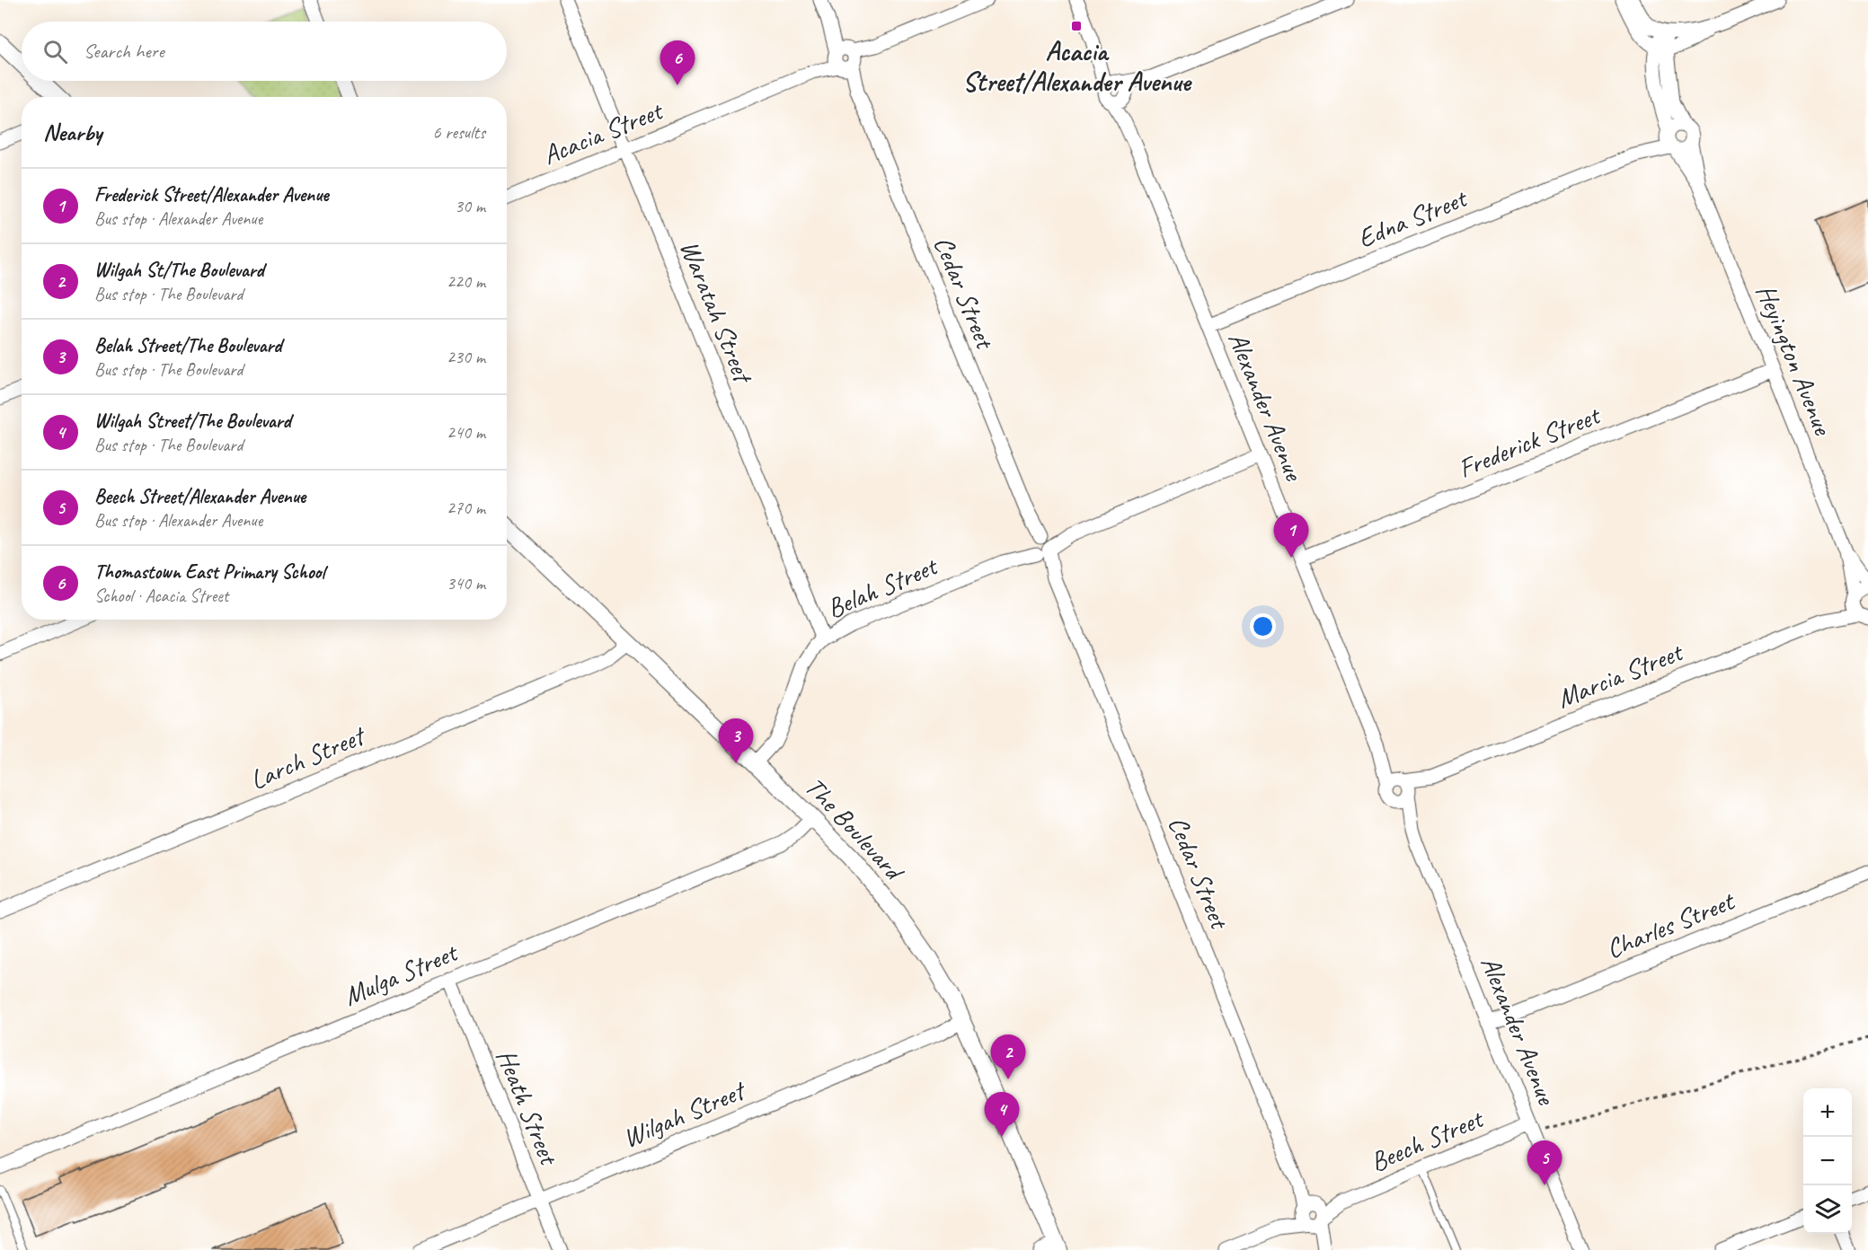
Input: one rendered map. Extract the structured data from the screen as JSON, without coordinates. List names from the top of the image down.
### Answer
{
  "streets": {
    "street": [
      "Acacia Street",
      "Edna Street",
      "Cedar Street",
      "Waratah Street",
      "Heyington Avenue",
      "Alexander Avenue",
      "Frederick Street",
      "Belah Street",
      "Marcia Street",
      "Larch Street",
      "The Boulevard",
      "Charles Street",
      "Mulga Street",
      "Heath Street",
      "Wilgah Street",
      "Beech Street"
    ]
  },
  "crossings": [
    ["Acacia Street", "Cedar Street"],
    ["Acacia Street", "Waratah Street"],
    ["Edna Street", "Heyington Avenue"],
    ["Edna Street", "Alexander Avenue"],
    ["Cedar Street", "Belah Street"],
    ["Cedar Street", "Beech Street"],
    ["Waratah Street", "Belah Street"],
    ["Heyington Avenue", "Frederick Street"],
    ["Heyington Avenue", "Marcia Street"],
    ["Alexander Avenue", "Frederick Street"],
    ["Alexander Avenue", "Belah Street"],
    ["Alexander Avenue", "Marcia Street"],
    ["Alexander Avenue", "Charles Street"],
    ["Alexander Avenue", "Beech Street"],
    ["Belah Street", "The Boulevard"],
    ["Larch Street", "The Boulevard"],
    ["The Boulevard", "Mulga Street"],
    ["The Boulevard", "Wilgah Street"],
    ["Mulga Street", "Heath Street"],
    ["Heath Street", "Wilgah Street"]
  ],
  "places": {
    "transit": ["Acacia Street/Alexander Avenue"]
  },
  "page": {
    "search": "Search here",
    "pins": [
      "6",
      "1",
      "3",
      "2",
      "4",
      "5"
    ],
    "heading": ["Nearby", "6 results"],
    "list": [
      {
        "mark": "1",
        "name": "Frederick Street/Alexander Avenue",
        "note": "Bus stop · Alexander Avenue",
        "value": "30 m"
      },
      {
        "mark": "2",
        "name": "Wilgah St/The Boulevard",
        "note": "Bus stop · The Boulevard",
        "value": "220 m"
      },
      {
        "mark": "3",
        "name": "Belah Street/The Boulevard",
        "note": "Bus stop · The Boulevard",
        "value": "230 m"
      },
      {
        "mark": "4",
        "name": "Wilgah Street/The Boulevard",
        "note": "Bus stop · The Boulevard",
        "value": "240 m"
      },
      {
        "mark": "5",
        "name": "Beech Street/Alexander Avenue",
        "note": "Bus stop · Alexander Avenue",
        "value": "270 m"
      },
      {
        "mark": "6",
        "name": "Thomastown East Primary School",
        "note": "School · Acacia Street",
        "value": "340 m"
      }
    ],
    "map_buttons": ["+", "−"]
  }
}
